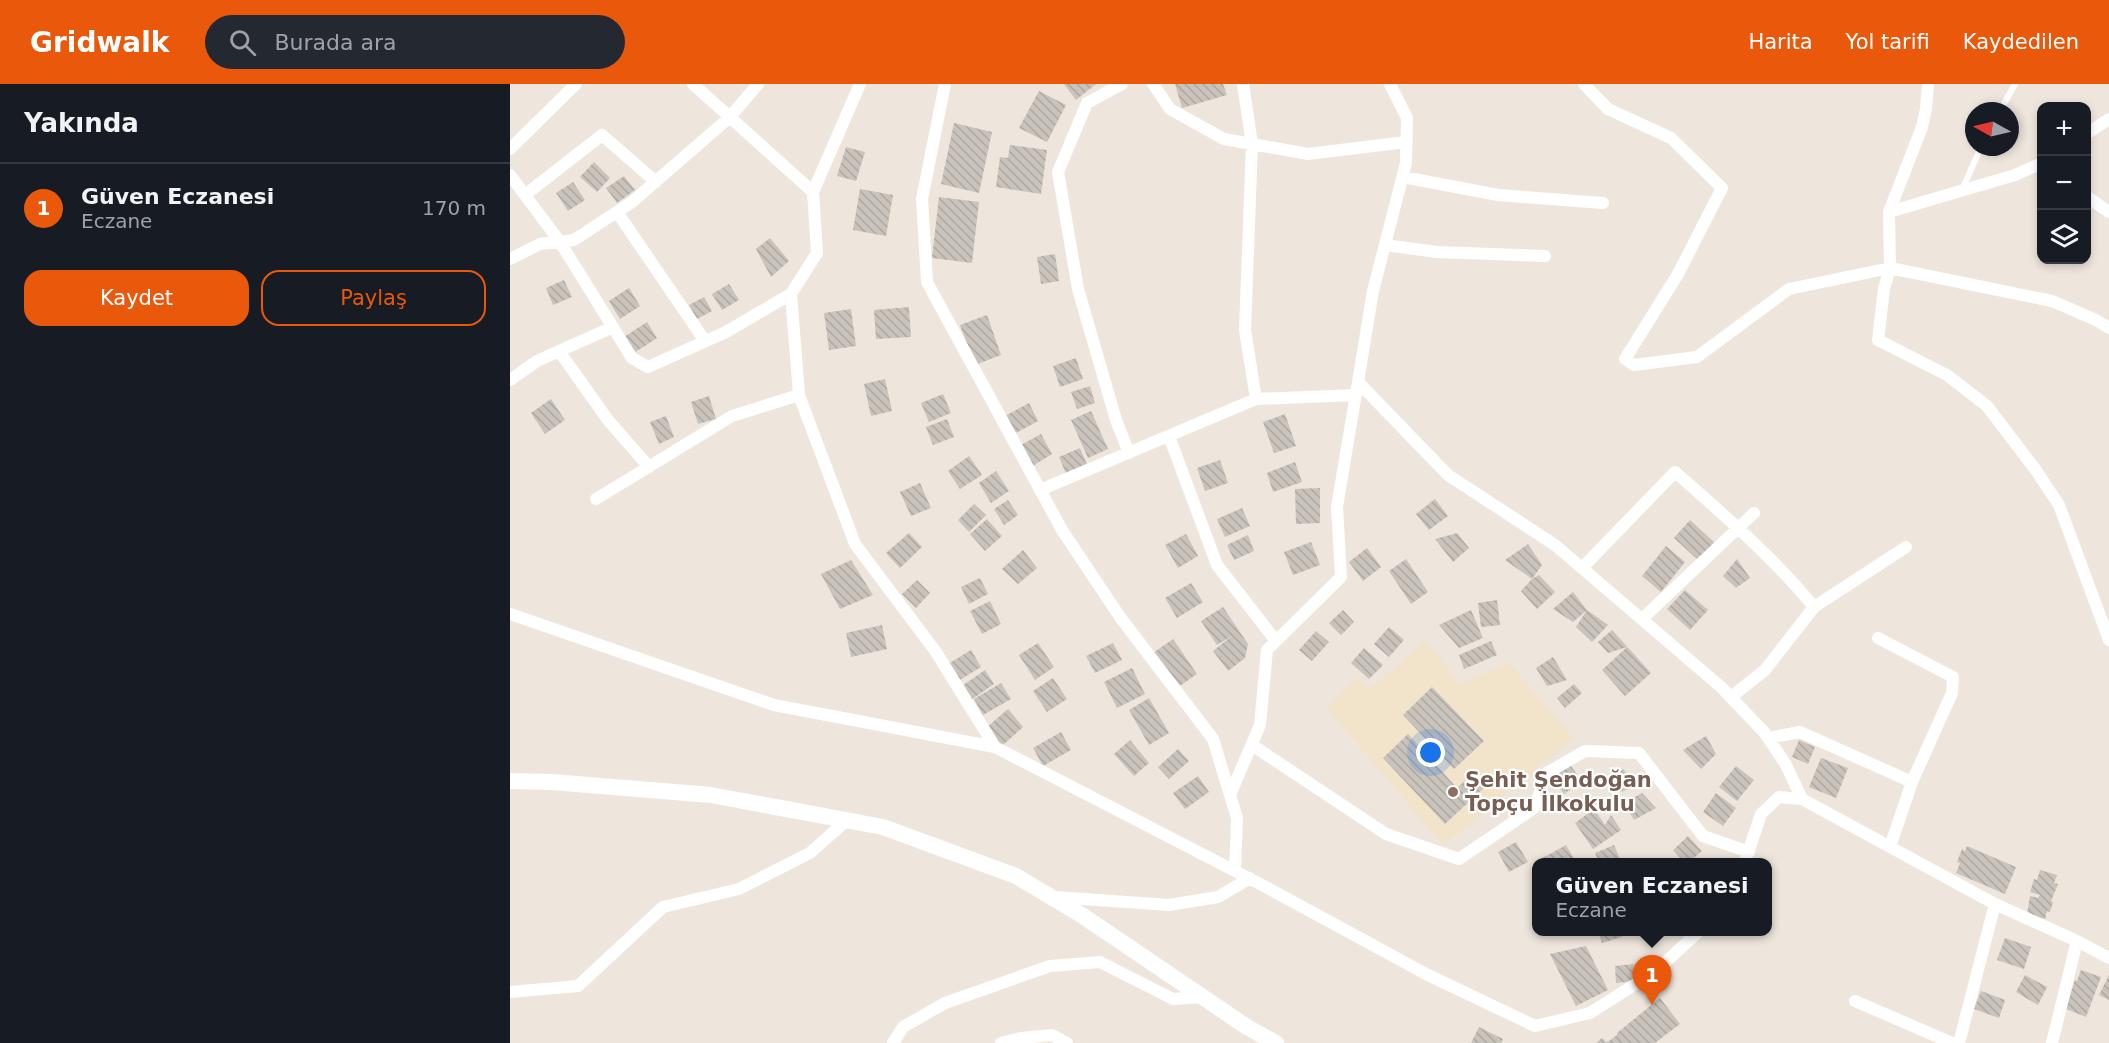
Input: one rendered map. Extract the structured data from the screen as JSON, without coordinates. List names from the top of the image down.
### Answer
{
  "places": ["Şehit Şendoğan Topçu İlkokulu"],
  "north": "left",
  "page": {
    "header": "Gridwalk",
    "search": "Burada ara",
    "nav": ["Harita", "Yol tarifi", "Kaydedilen"],
    "heading": "Yakında",
    "map_buttons": ["+", "−"],
    "list": [
      {
        "mark": "1",
        "name": "Güven Eczanesi",
        "note": "Eczane",
        "value": "170 m"
      }
    ],
    "buttons": ["Kaydet", "Paylaş"],
    "popup": ["Güven Eczanesi", "Eczane"],
    "pins": "1"
  }
}
